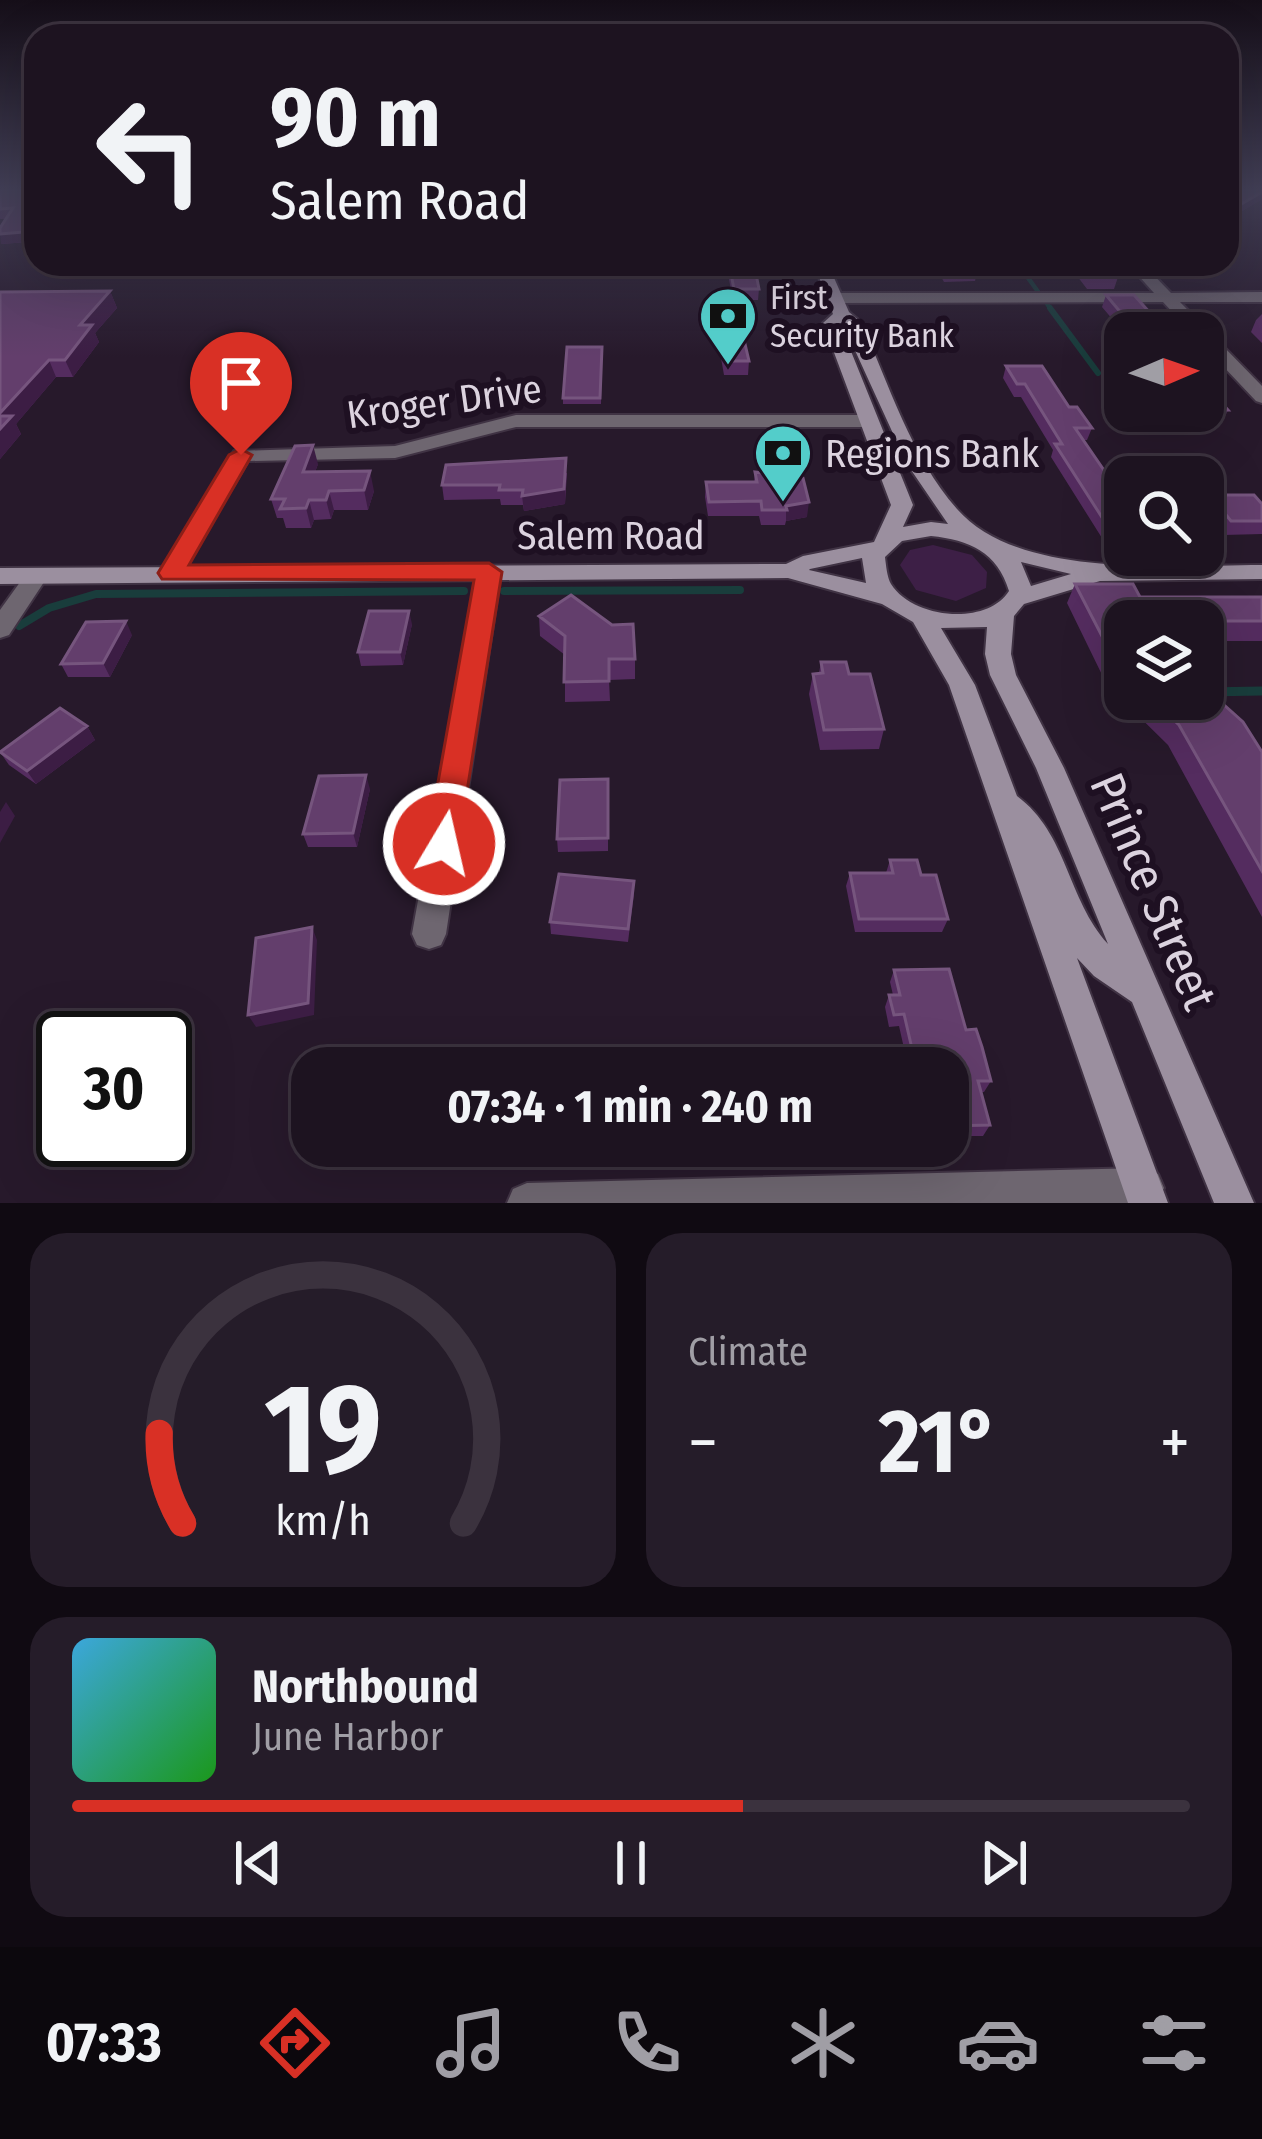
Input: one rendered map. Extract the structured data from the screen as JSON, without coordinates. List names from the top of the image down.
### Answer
{
  "streets": {
    "main road": ["Salem Road", "Prince Street"],
    "street": ["Kroger Drive"]
  },
  "crossings": [
    ["Kroger Drive", "Salem Road"],
    ["Salem Road", "Prince Street"]
  ],
  "places": {
    "bank": ["First Security Bank", "Regions Bank"]
  },
  "north": "right",
  "page": {
    "turn": ["90 m", "Salem Road"],
    "limit": "30",
    "trip": "07:34 · 1 min · 240 m",
    "tile": "Climate",
    "heat": ["−", "21°", "+"],
    "song": ["Northbound", "June Harbor"],
    "tabs": "07:33",
    "gauge": ["19", "km/h"]
  }
}
